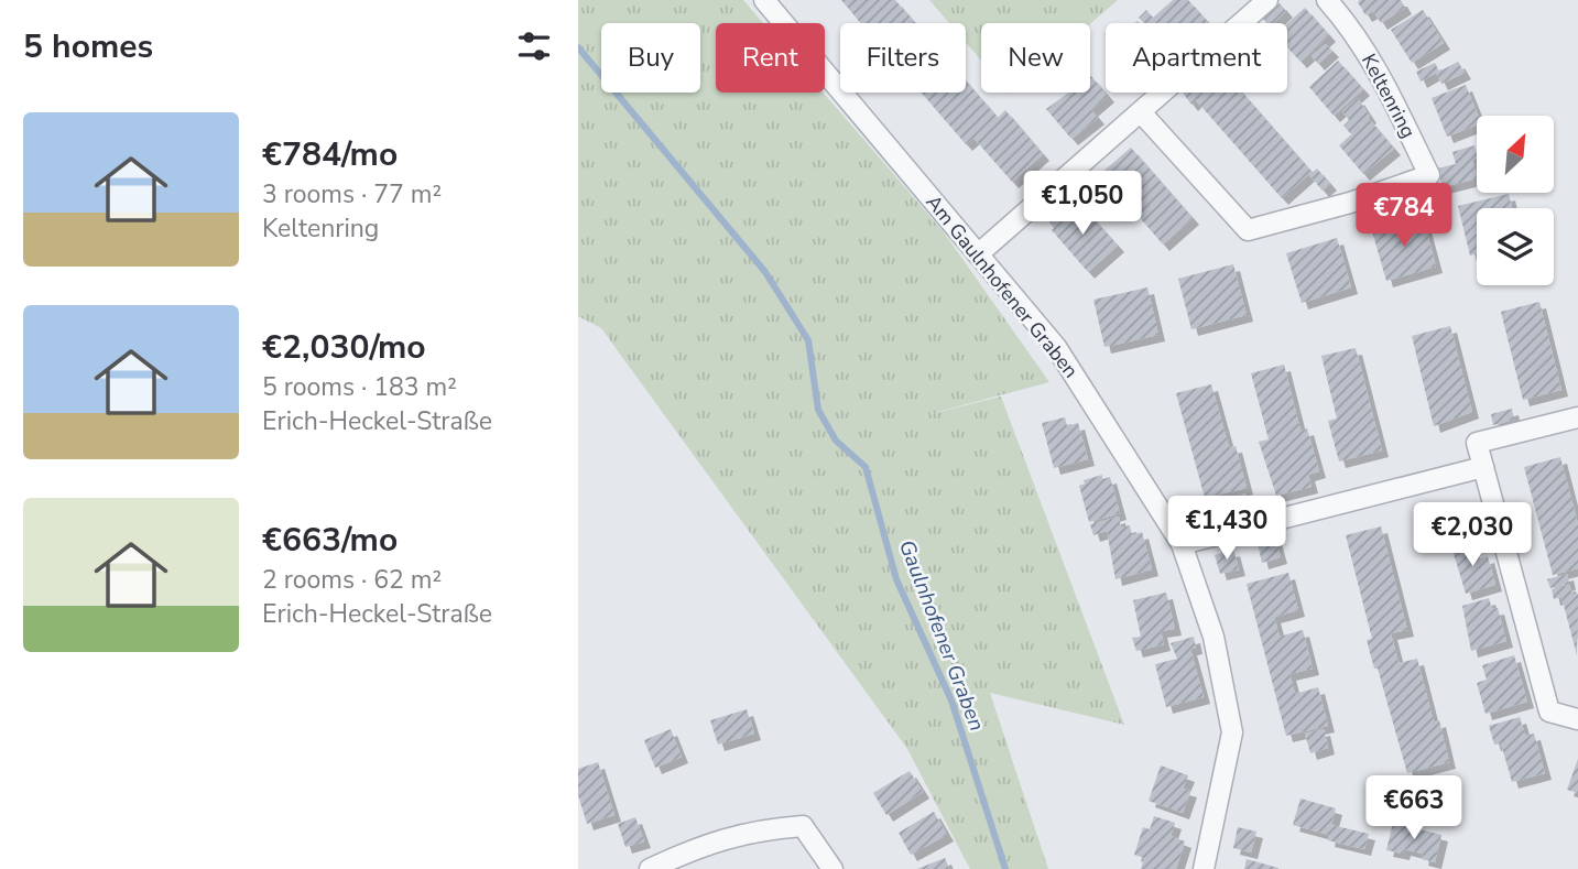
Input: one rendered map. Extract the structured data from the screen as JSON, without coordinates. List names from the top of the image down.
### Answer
{
  "streets": {
    "street": ["Keltenring", "Am Gaulnhofener Graben"]
  },
  "water": ["Gaulnhofener Graben"],
  "north": "top right",
  "page": {
    "heading": "5 homes",
    "chip": [
      "Buy",
      "Rent",
      "Filters",
      "New",
      "Apartment"
    ],
    "list": [
      {
        "name": "€784/mo",
        "note": "3 rooms · 77 m² · Keltenring"
      },
      {
        "name": "€2,030/mo",
        "note": "5 rooms · 183 m² · Erich-Heckel-Straße"
      },
      {
        "name": "€663/mo",
        "note": "2 rooms · 62 m² · Erich-Heckel-Straße"
      }
    ],
    "price": [
      "€1,050",
      "€784",
      "€1,430",
      "€2,030",
      "€663"
    ]
  }
}
